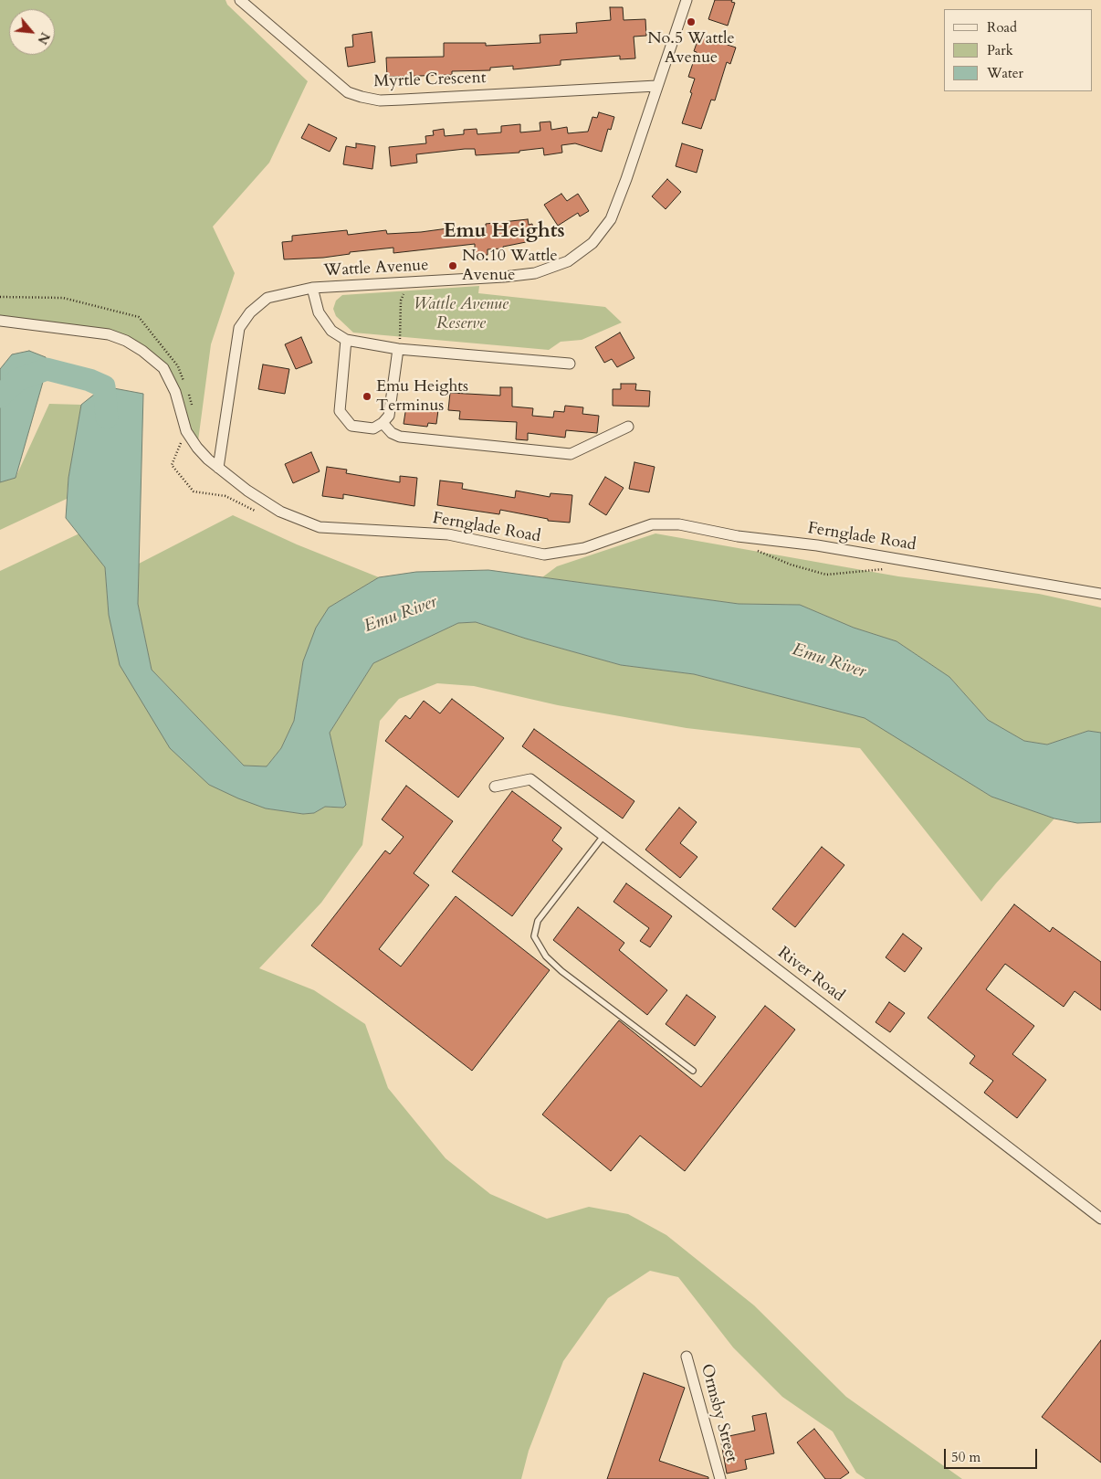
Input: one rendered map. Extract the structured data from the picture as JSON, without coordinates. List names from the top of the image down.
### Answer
{
  "streets": {
    "street": [
      "Myrtle Crescent",
      "Wattle Avenue",
      "Fernglade Road",
      "River Road",
      "Ormsby Street"
    ]
  },
  "crossings": [
    ["Myrtle Crescent", "Wattle Avenue"],
    ["Wattle Avenue", "Fernglade Road"]
  ],
  "districts": ["Emu Heights"],
  "water": ["Emu River"],
  "parks": ["Wattle Avenue Reserve"],
  "places": ["No.5 Wattle Avenue", "No.10 Wattle Avenue", "Emu Heights Terminus"],
  "legend": ["Road", "Park", "Water"],
  "scale_bar": "50 m",
  "north": "bottom right"
}
